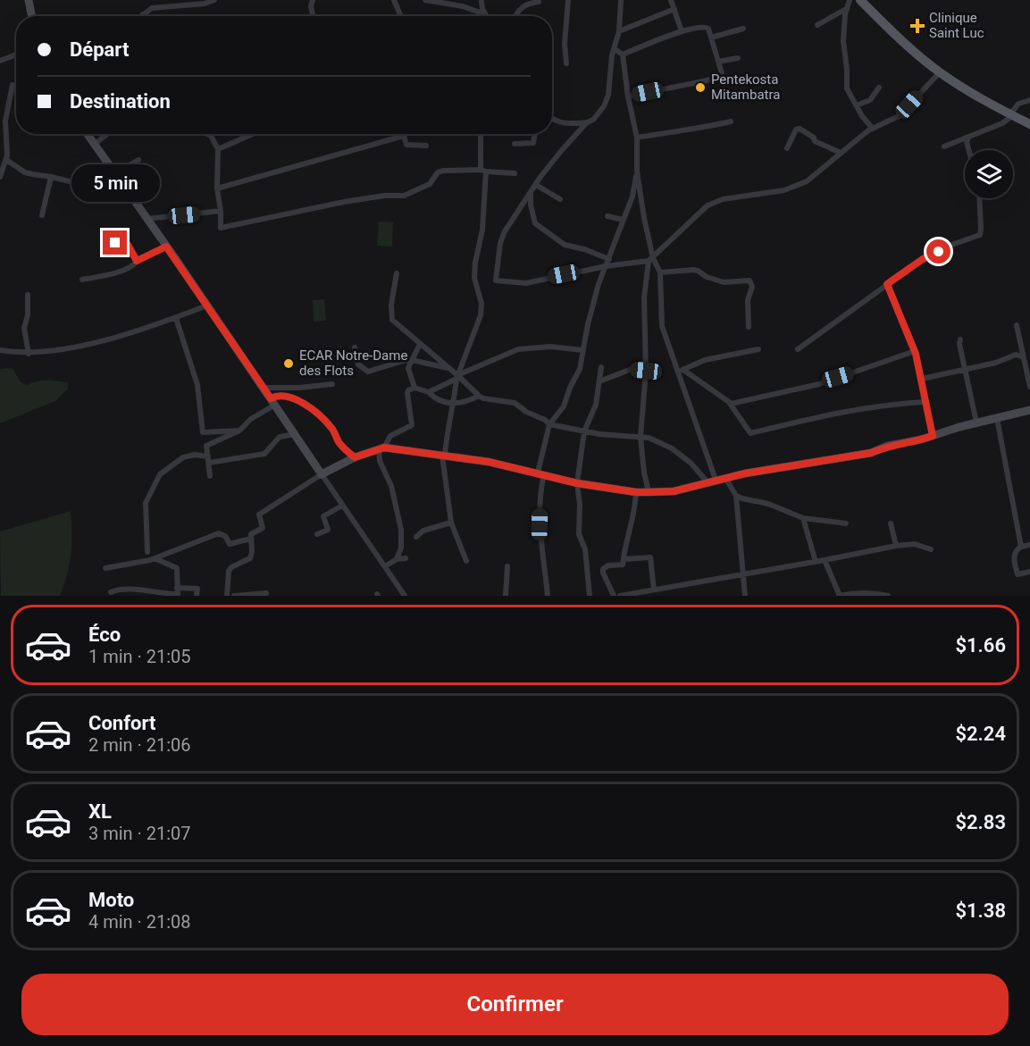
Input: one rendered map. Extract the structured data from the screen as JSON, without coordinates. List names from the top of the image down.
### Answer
{
  "places": {
    "health": ["Clinique Saint Luc"],
    "other": ["Pentekosta Mitambatra", "ECAR Notre-Dame des Flots"]
  },
  "page": {
    "banner": ["Départ", "Destination"],
    "bubble": "5 min",
    "list": [
      {
        "name": "Éco",
        "note": "1 min · 21:05",
        "value": "$1.66"
      },
      {
        "name": "Confort",
        "note": "2 min · 21:06",
        "value": "$2.24"
      },
      {
        "name": "XL",
        "note": "3 min · 21:07",
        "value": "$2.83"
      },
      {
        "name": "Moto",
        "note": "4 min · 21:08",
        "value": "$1.38"
      }
    ],
    "buttons": "Confirmer"
  }
}
